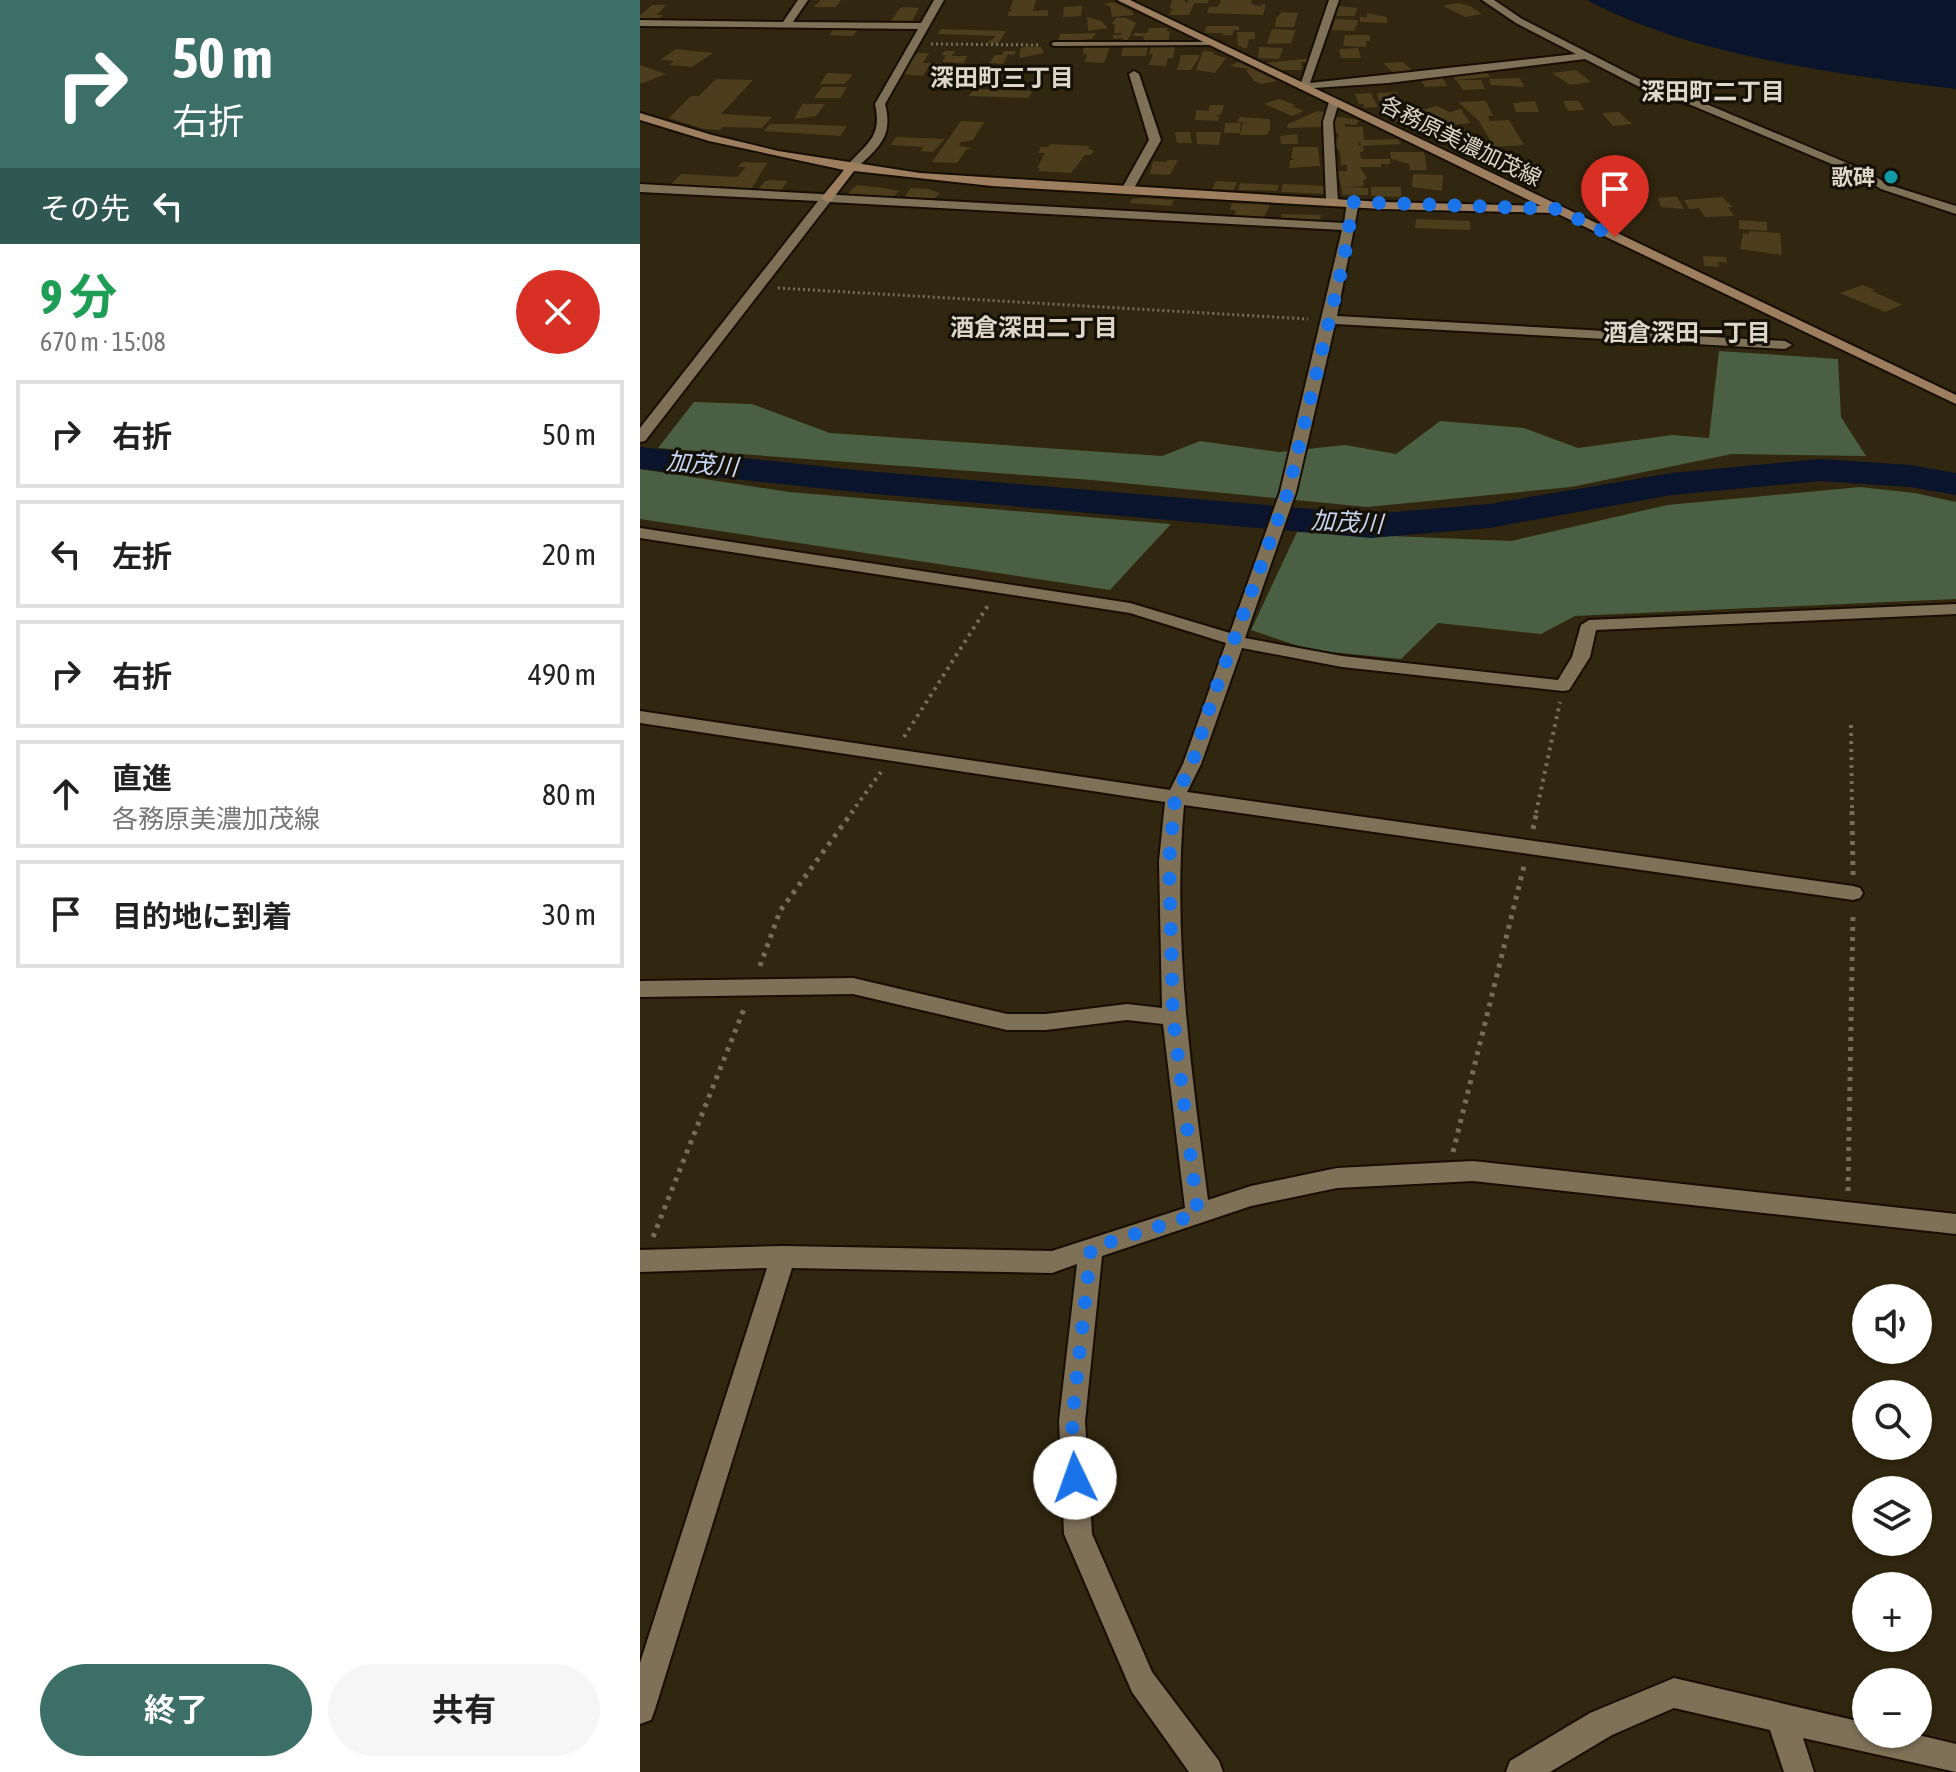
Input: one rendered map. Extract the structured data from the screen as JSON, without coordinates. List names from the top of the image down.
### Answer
{
  "streets": {
    "main road": ["各務原美濃加茂線"]
  },
  "districts": [
    "深田町三丁目",
    "深田町二丁目",
    "酒倉深田二丁目",
    "酒倉深田一丁目"
  ],
  "water": ["加茂川"],
  "places": ["歌碑"],
  "page": {
    "turn": ["50 m", "右折"],
    "then": "その先",
    "heading": ["9 分", "670 m · 15:08"],
    "list": [
      {
        "name": "右折",
        "value": "50 m"
      },
      {
        "name": "左折",
        "value": "20 m"
      },
      {
        "name": "右折",
        "value": "490 m"
      },
      {
        "name": "直進",
        "note": "各務原美濃加茂線",
        "value": "80 m"
      },
      {
        "name": "目的地に到着",
        "value": "30 m"
      }
    ],
    "map_buttons": ["+", "−"],
    "buttons": ["終了", "共有"]
  }
}
